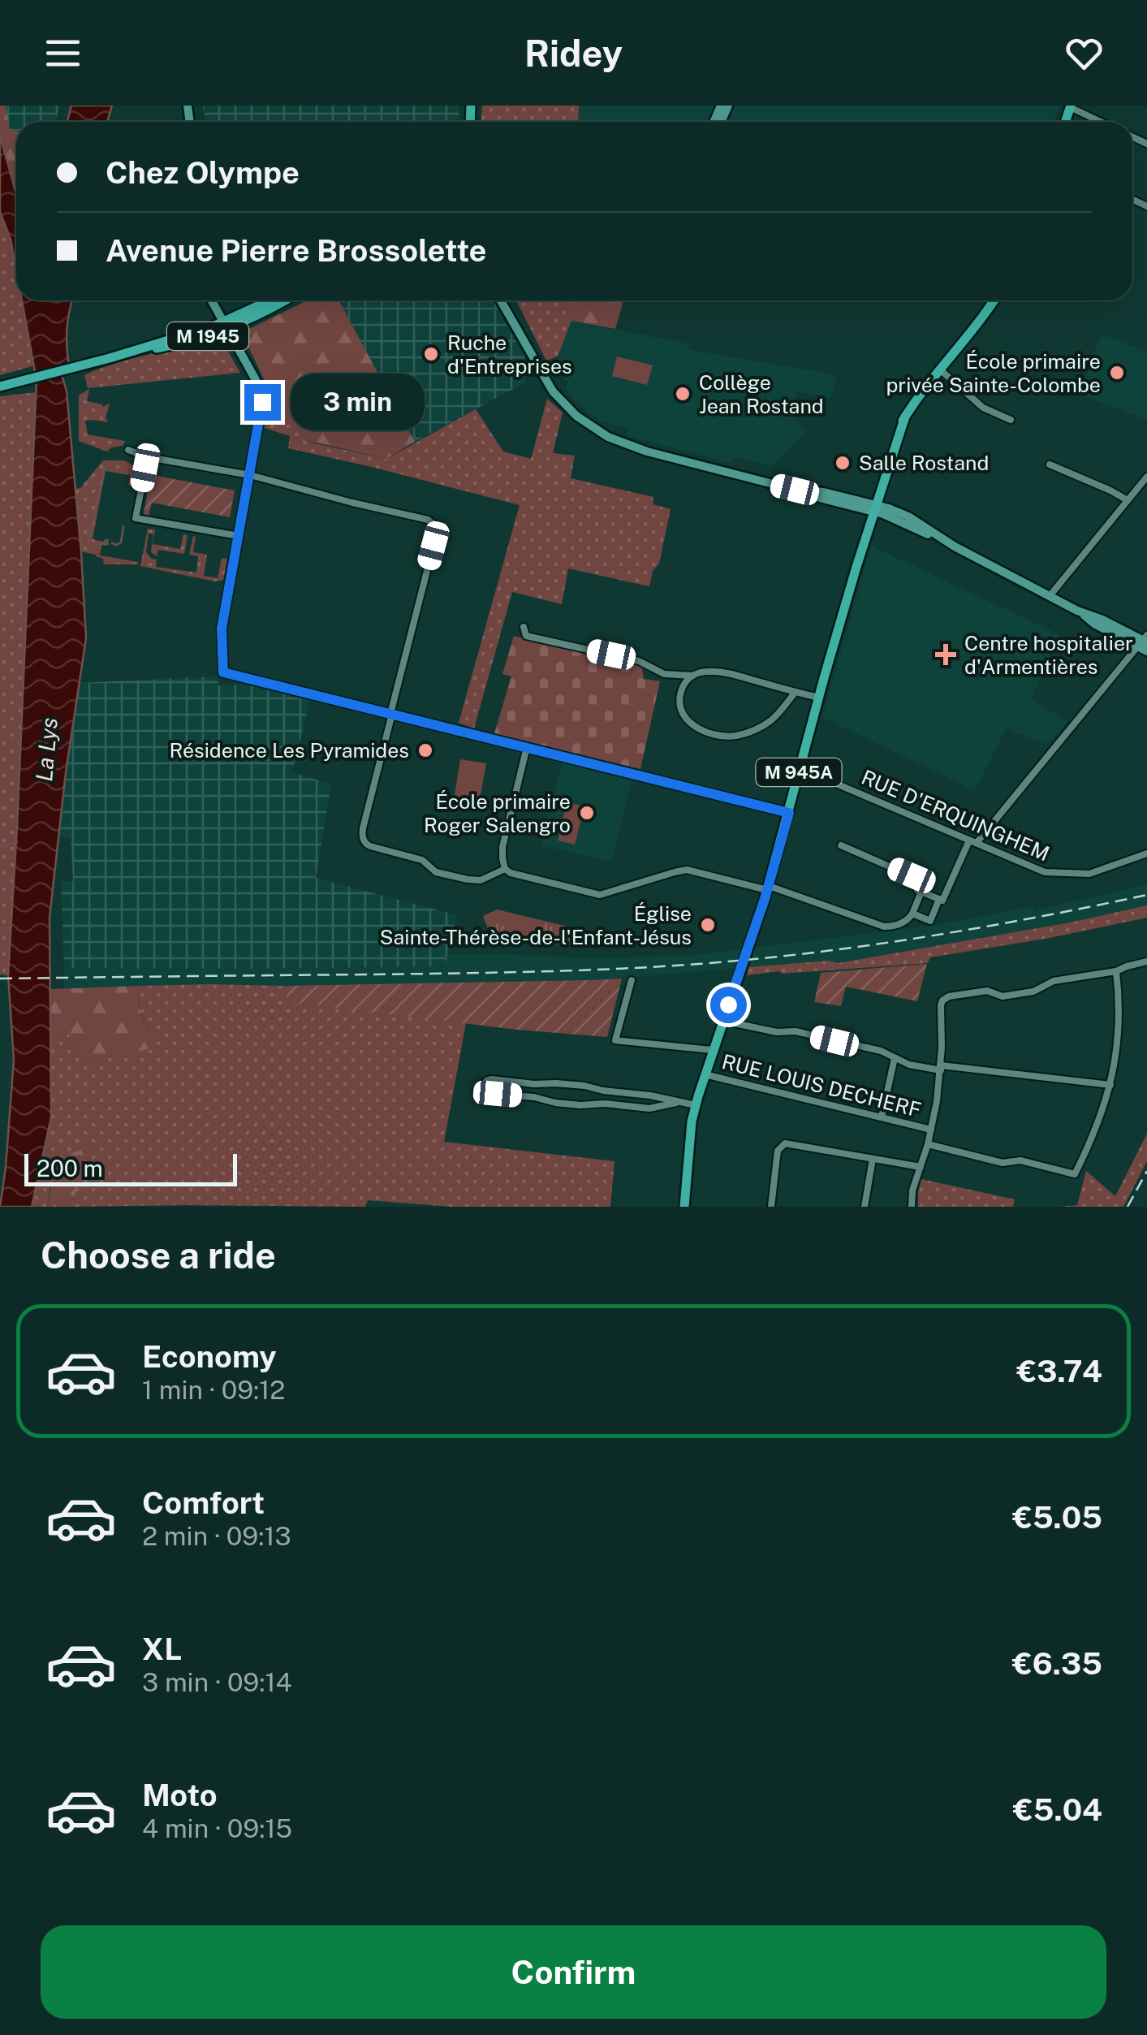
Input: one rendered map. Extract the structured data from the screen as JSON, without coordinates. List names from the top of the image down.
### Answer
{
  "streets": {
    "main road": ["M 1945", "M 945A"],
    "street": ["RUE D'ERQUINGHEM", "RUE LOUIS DECHERF"]
  },
  "crossings": [
    ["M 945A", "RUE D'ERQUINGHEM"],
    ["M 945A", "RUE LOUIS DECHERF"]
  ],
  "water": ["La Lys"],
  "places": {
    "other": [
      "Ruche d'Entreprises",
      "École primaire privée Sainte-Colombe",
      "Collège Jean Rostand",
      "Salle Rostand",
      "Résidence Les Pyramides",
      "École primaire Roger Salengro",
      "Église Sainte-Thérèse-de-l'Enfant-Jésus"
    ],
    "health": ["Centre hospitalier d'Armentières"]
  },
  "scale_bar": "200 m",
  "page": {
    "header": "Ridey",
    "banner": ["Chez Olympe", "Avenue Pierre Brossolette"],
    "bubble": "3 min",
    "scale": "200 m",
    "heading": "Choose a ride",
    "list": [
      {
        "name": "Economy",
        "note": "1 min · 09:12",
        "value": "€3.74"
      },
      {
        "name": "Comfort",
        "note": "2 min · 09:13",
        "value": "€5.05"
      },
      {
        "name": "XL",
        "note": "3 min · 09:14",
        "value": "€6.35"
      },
      {
        "name": "Moto",
        "note": "4 min · 09:15",
        "value": "€5.04"
      }
    ],
    "buttons": "Confirm"
  }
}
